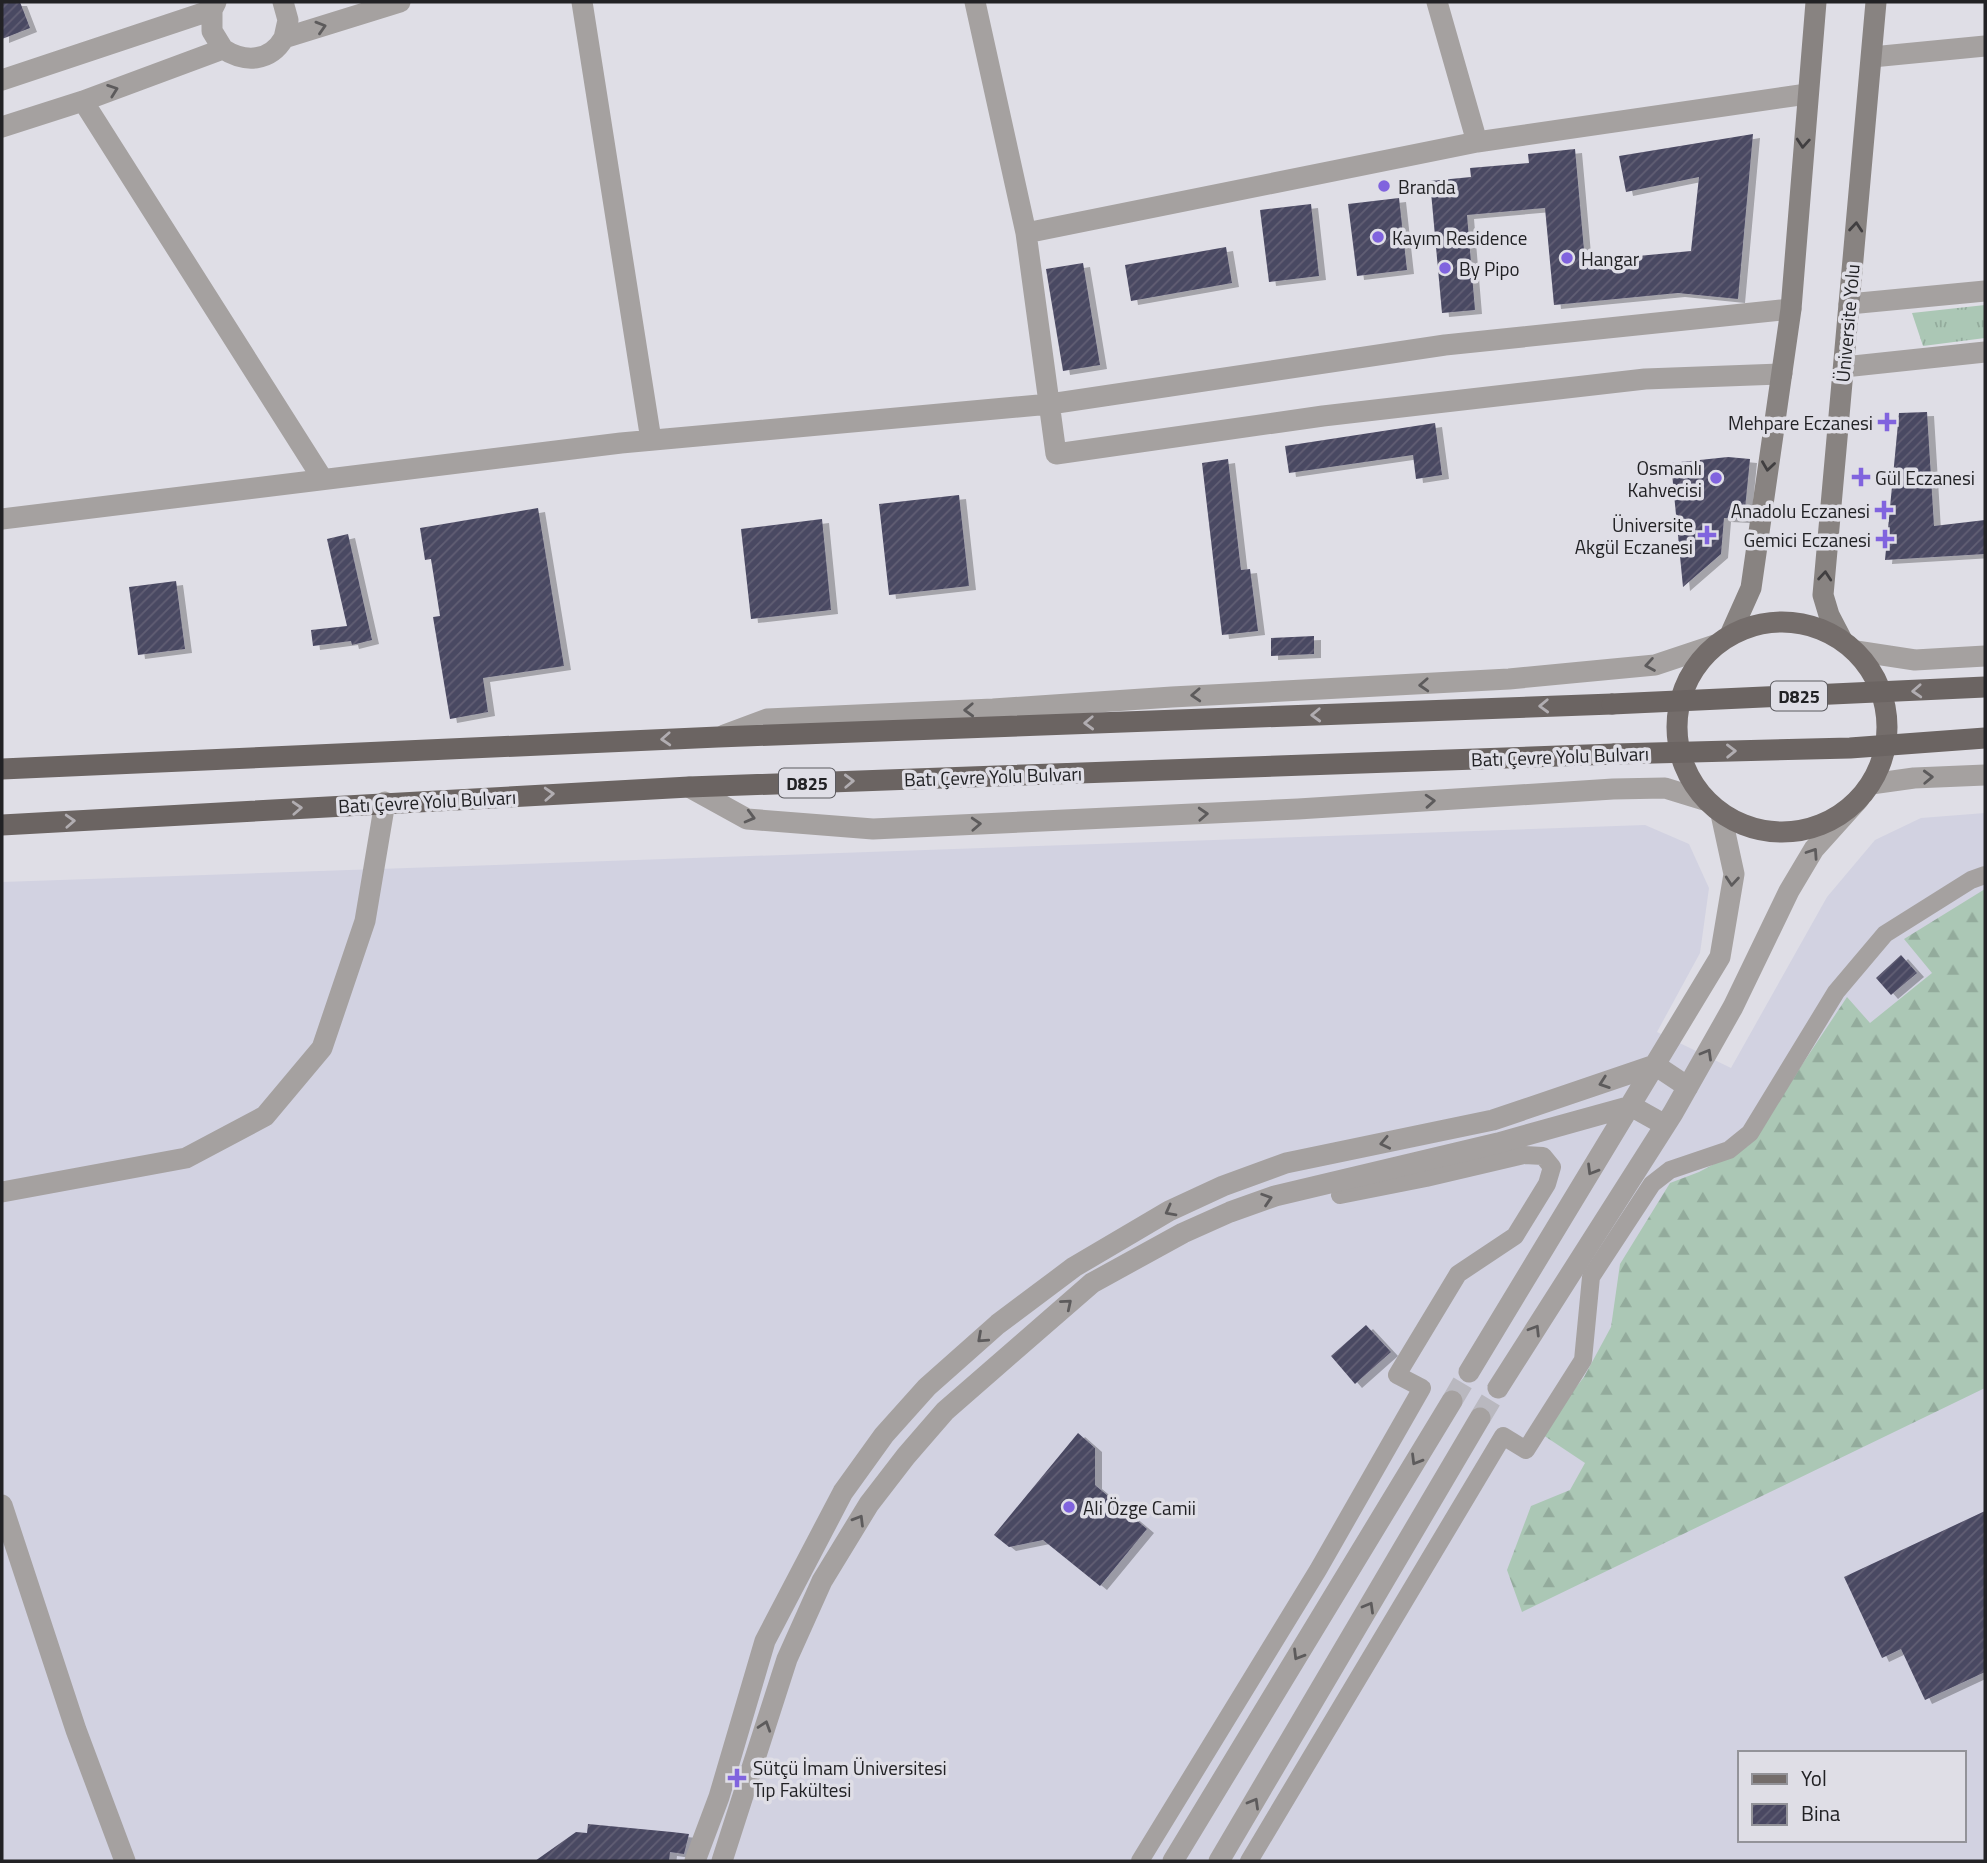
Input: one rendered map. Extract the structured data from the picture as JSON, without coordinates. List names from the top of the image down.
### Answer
{
  "streets": {
    "highway": ["D825", "Batı Çevre Yolu Bulvarı"],
    "main road": ["Üniversite Yolu"]
  },
  "places": {
    "other": [
      "Branda",
      "Kayım Residence",
      "Hangar",
      "By Pipo",
      "Osmanlı Kahvecisi",
      "Ali Özge Camii"
    ],
    "health": [
      "Mehpare Eczanesi",
      "Gül Eczanesi",
      "Anadolu Eczanesi",
      "Üniversite Akgül Eczanesi",
      "Gemici Eczanesi",
      "Sütçü İmam Üniversitesi Tıp Fakültesi"
    ]
  },
  "legend": ["Yol", "Bina"]
}
